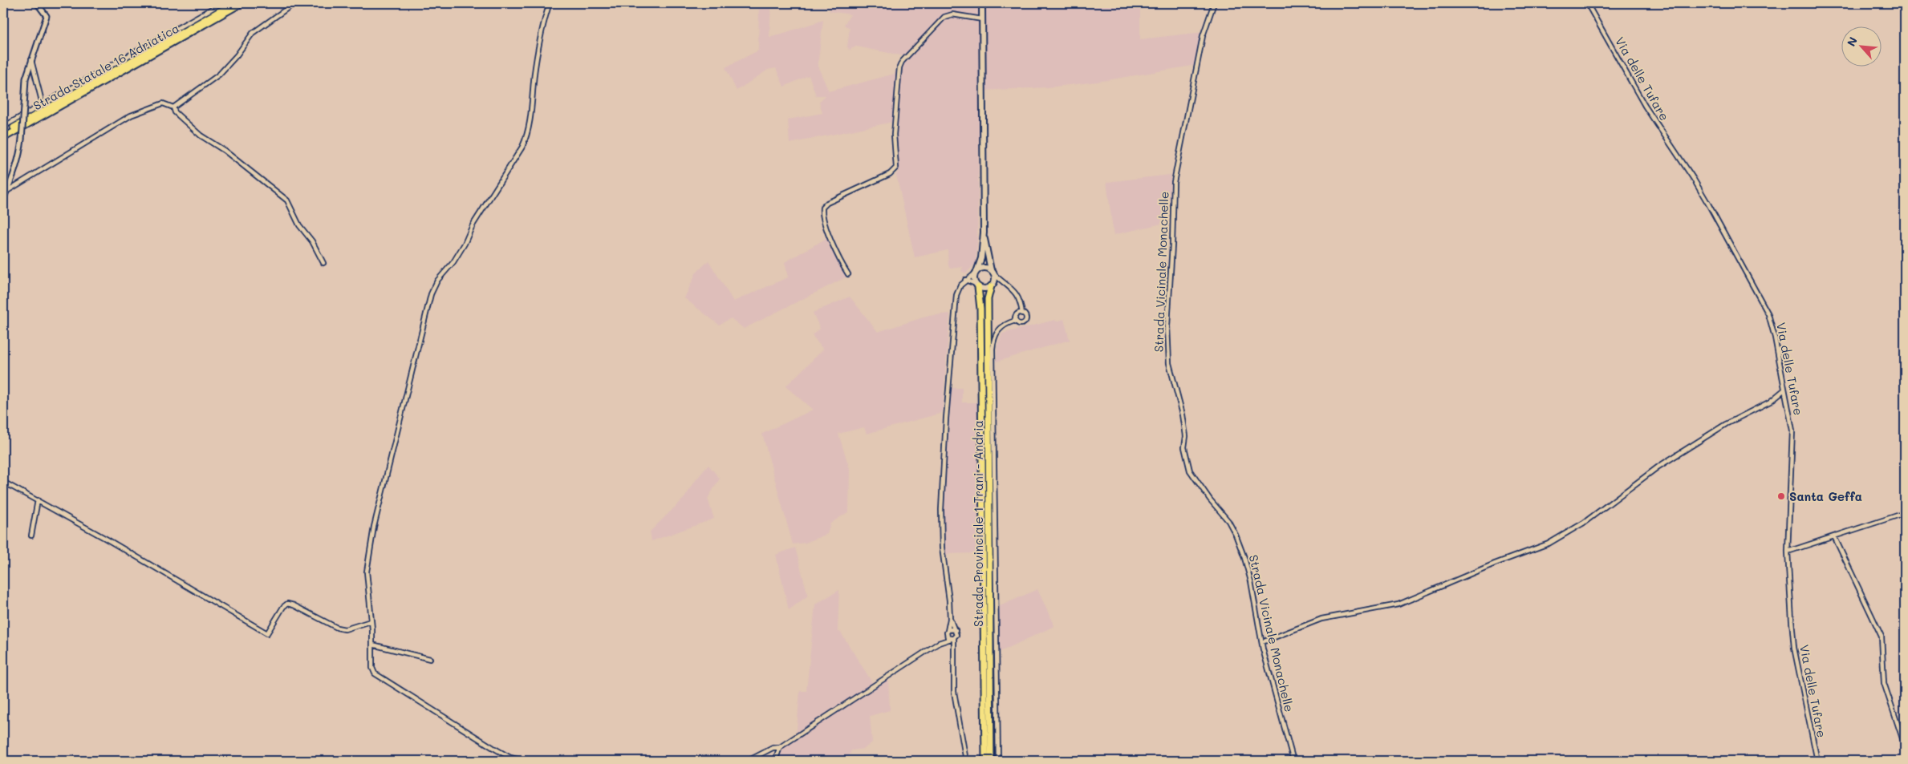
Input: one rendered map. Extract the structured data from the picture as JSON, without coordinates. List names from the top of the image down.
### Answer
{
  "streets": {
    "highway": ["Strada Statale 16 Adriatica", "Strada Provinciale 1 Trani - Andria"],
    "street": ["Via delle Tufare", "Strada Vicinale Monachelle"]
  },
  "places": ["Santa Geffa"],
  "north": "top left"
}
